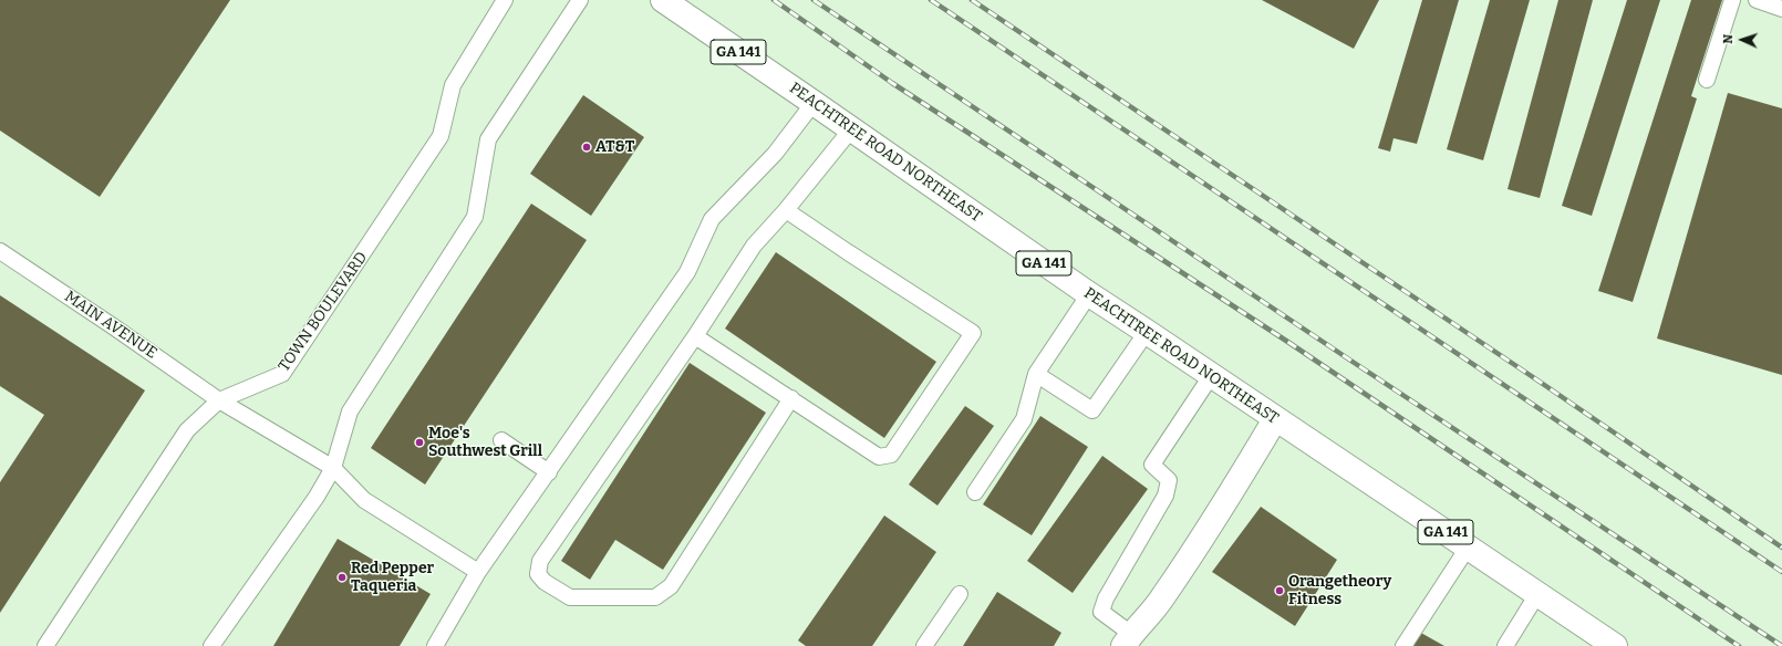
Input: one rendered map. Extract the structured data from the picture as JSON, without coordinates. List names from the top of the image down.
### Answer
{
  "streets": {
    "main road": ["GA 141", "PEACHTREE ROAD NORTHEAST"],
    "lane": ["TOWN BOULEVARD", "MAIN AVENUE"]
  },
  "crossings": [
    ["TOWN BOULEVARD", "MAIN AVENUE"]
  ],
  "places": [
    "AT&T",
    "Moe's Southwest Grill",
    "Red Pepper Taqueria",
    "Orangetheory Fitness"
  ],
  "north": "left"
}
